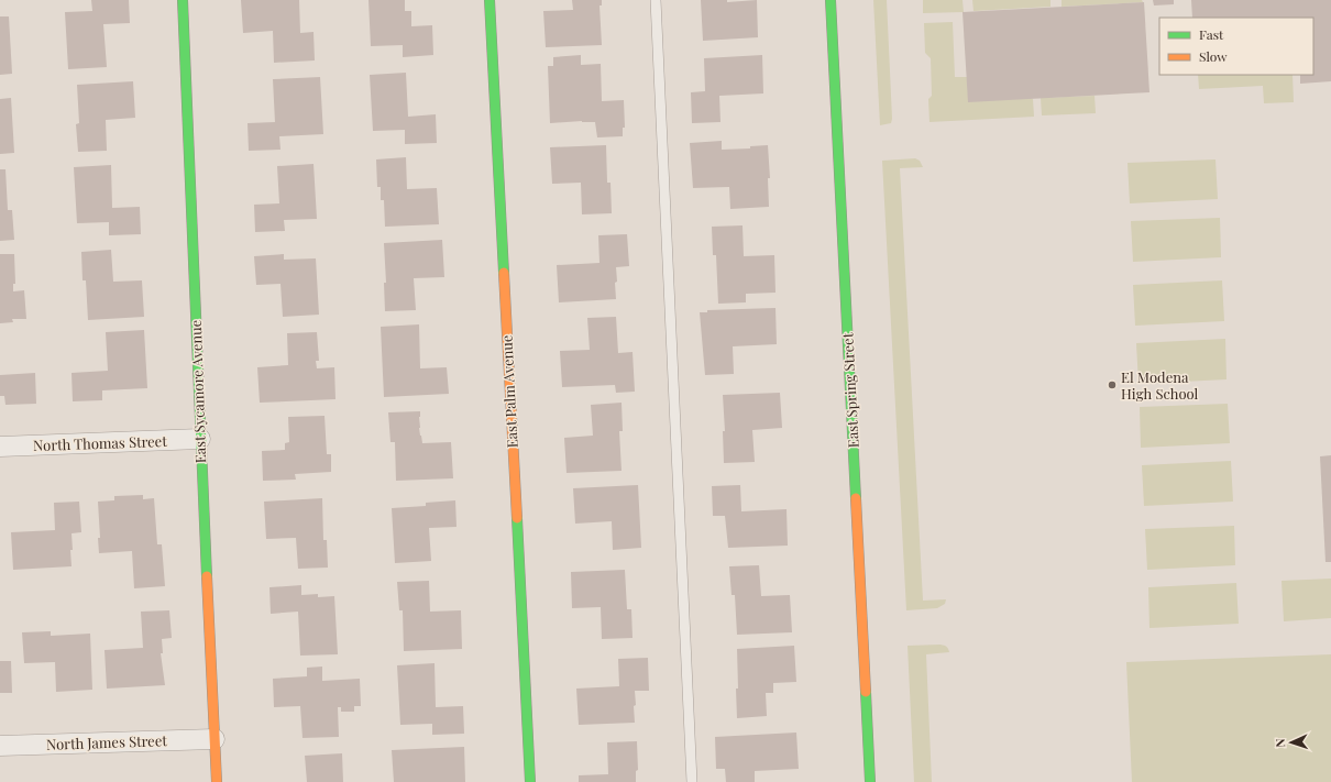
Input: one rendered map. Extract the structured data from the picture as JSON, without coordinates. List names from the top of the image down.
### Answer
{
  "streets": {
    "street": [
      "East Spring Street",
      "East Sycamore Avenue",
      "East Palm Avenue",
      "North Thomas Street",
      "North James Street"
    ]
  },
  "crossings": [
    ["East Sycamore Avenue", "North Thomas Street"],
    ["East Sycamore Avenue", "North James Street"]
  ],
  "places": ["El Modena High School"],
  "legend": ["Fast", "Slow"],
  "north": "left"
}
